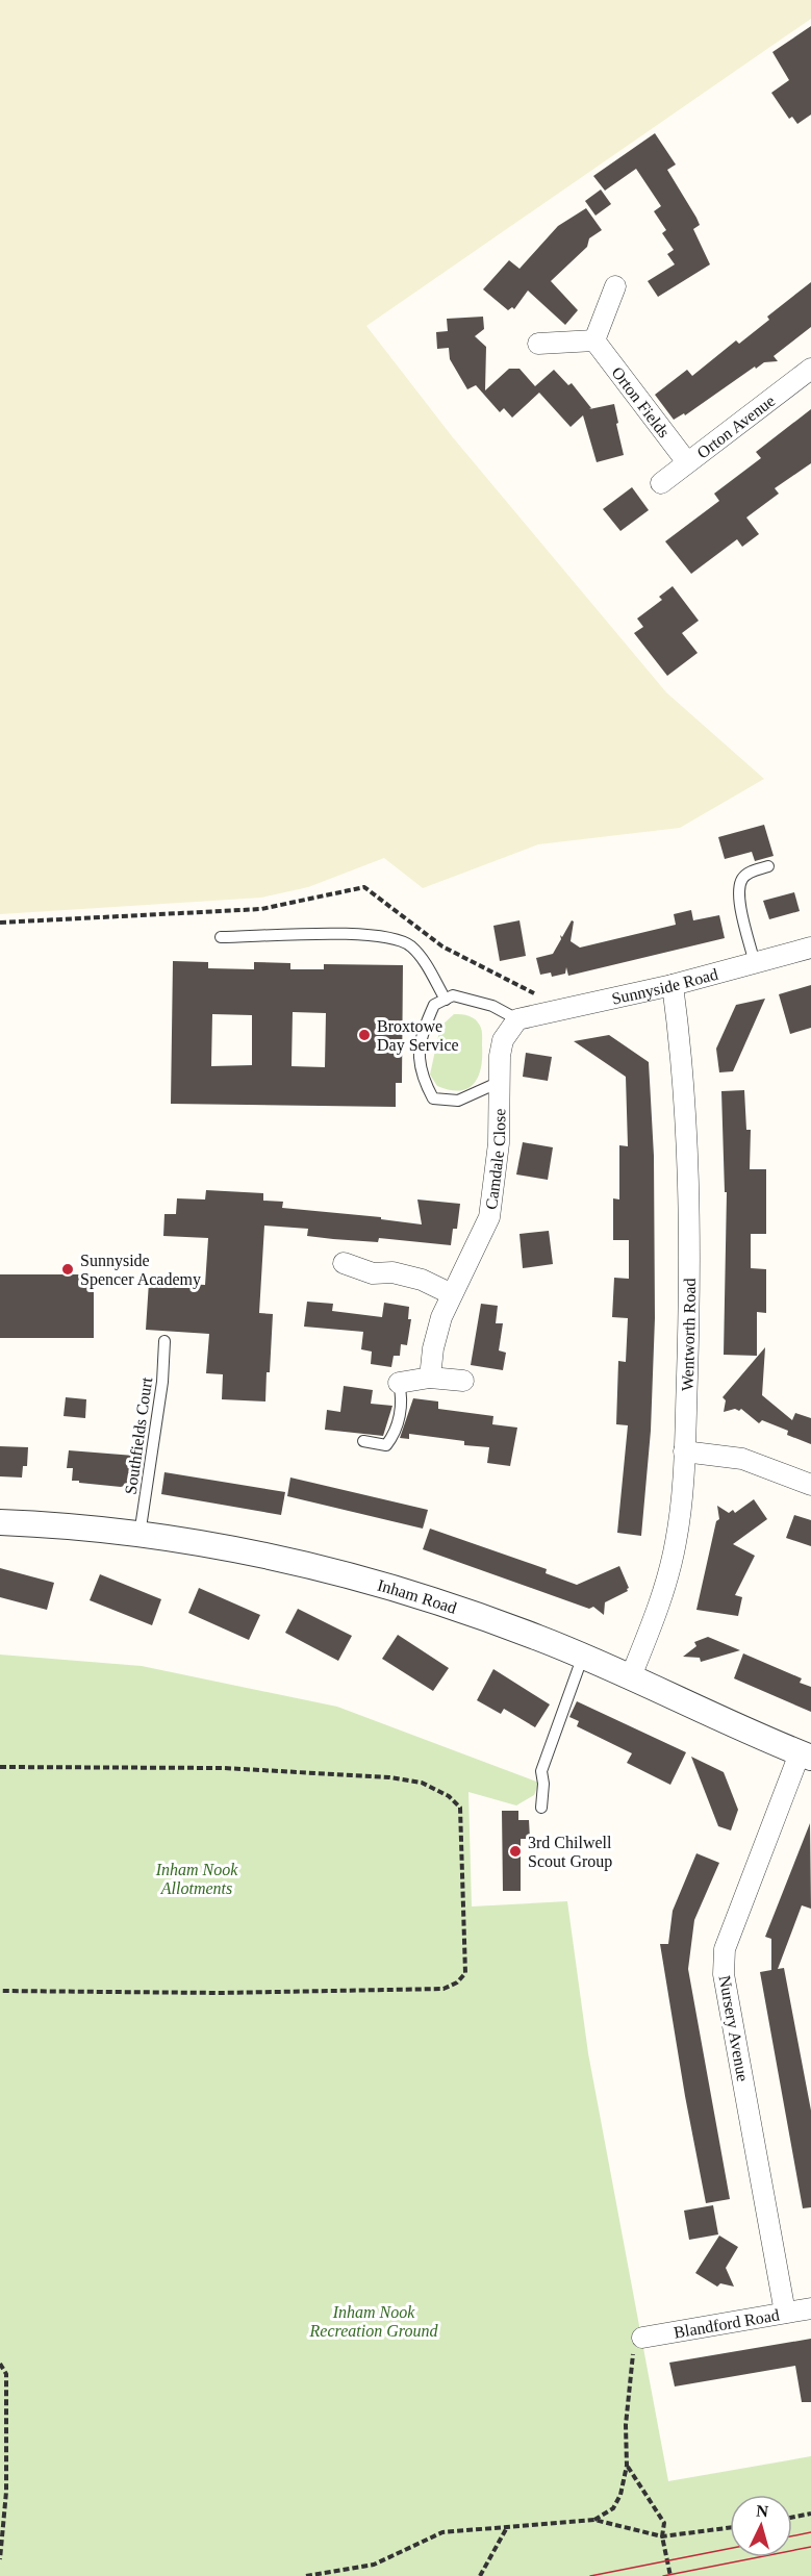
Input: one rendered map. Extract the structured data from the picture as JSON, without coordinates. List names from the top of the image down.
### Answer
{
  "streets": {
    "street": [
      "Orton Fields",
      "Orton Avenue",
      "Sunnyside Road",
      "Camdale Close",
      "Wentworth Road",
      "Inham Road",
      "Nursery Avenue",
      "Blandford Road"
    ],
    "lane": ["Southfields Court"]
  },
  "crossings": [
    ["Orton Fields", "Orton Avenue"],
    ["Sunnyside Road", "Camdale Close"],
    ["Sunnyside Road", "Wentworth Road"],
    ["Wentworth Road", "Inham Road"],
    ["Southfields Court", "Inham Road"],
    ["Inham Road", "Nursery Avenue"],
    ["Nursery Avenue", "Blandford Road"]
  ],
  "parks": ["Inham Nook Allotments", "Inham Nook Recreation Ground"],
  "places": ["Broxtowe Day Service", "Sunnyside Spencer Academy", "3rd Chilwell Scout Group"],
  "north": "top"
}
